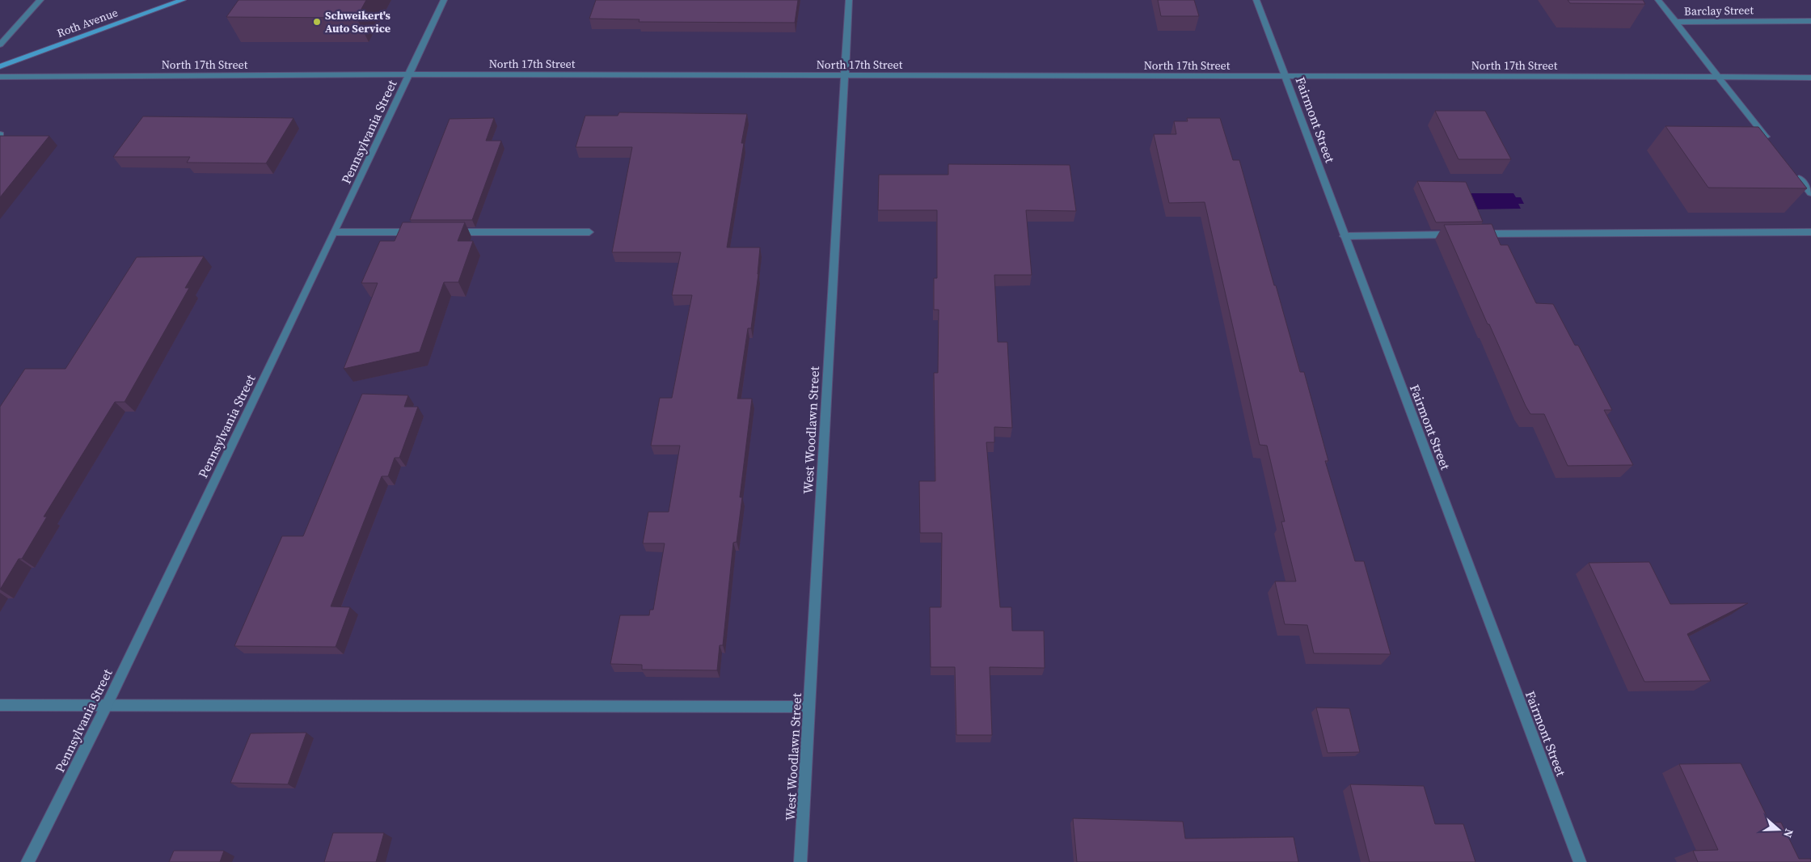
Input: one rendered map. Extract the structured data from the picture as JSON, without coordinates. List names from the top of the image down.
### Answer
{
  "streets": {
    "main road": ["Roth Avenue"],
    "street": [
      "Barclay Street",
      "North 17th Street",
      "Fairmont Street",
      "Pennsylvania Street",
      "West Woodlawn Street"
    ]
  },
  "crossings": [
    ["North 17th Street", "Fairmont Street"],
    ["North 17th Street", "Pennsylvania Street"],
    ["North 17th Street", "West Woodlawn Street"]
  ],
  "places": ["Schweikert's Auto Service"],
  "north": "right"
}
